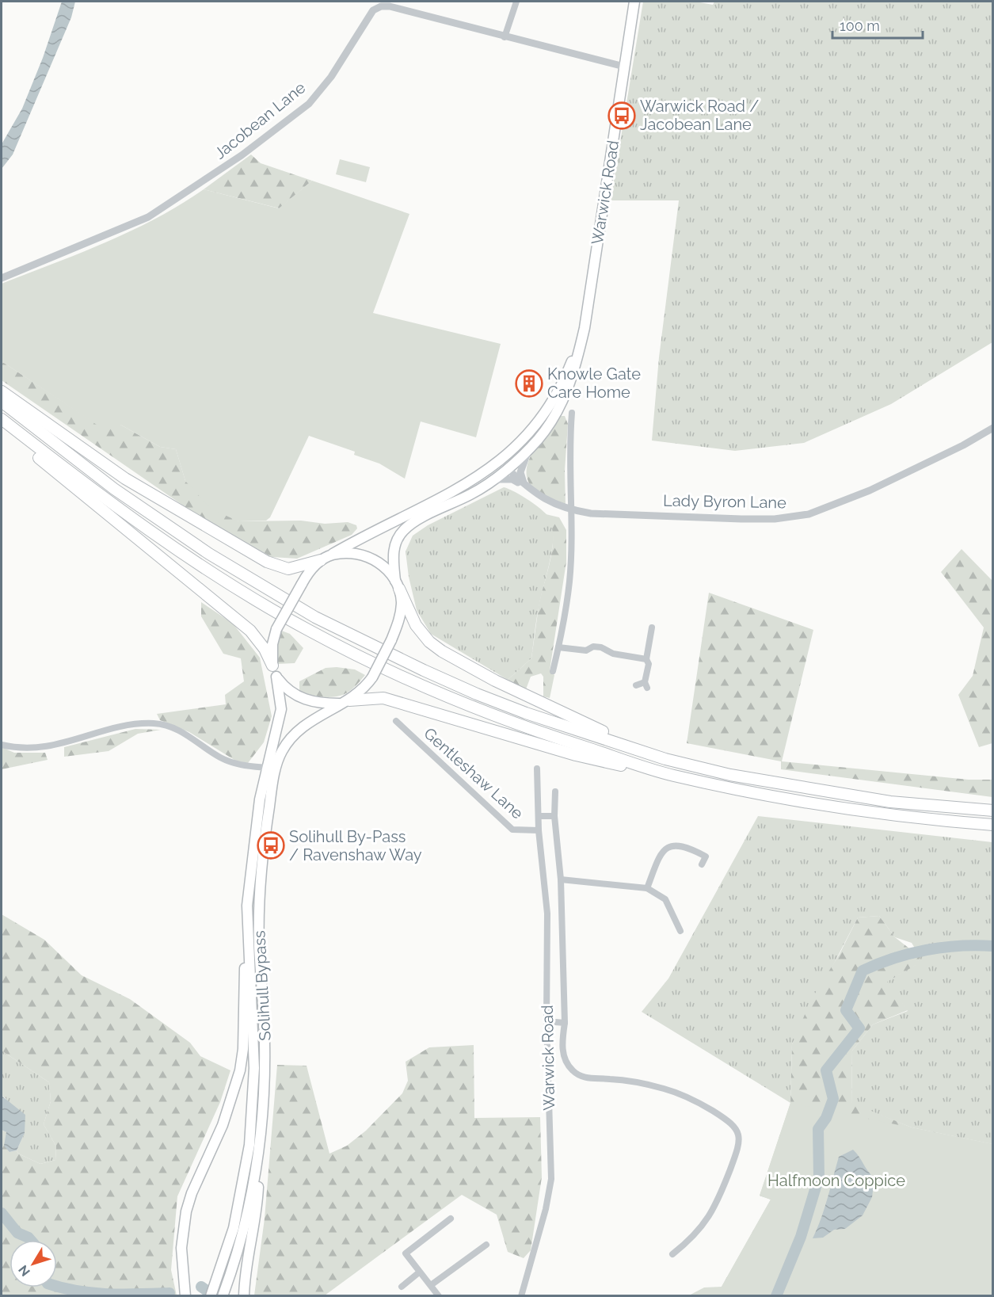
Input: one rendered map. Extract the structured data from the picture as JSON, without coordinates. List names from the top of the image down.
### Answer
{
  "streets": {
    "main road": ["Warwick Road", "Solihull Bypass"],
    "street": ["Jacobean Lane", "Lady Byron Lane", "Gentleshaw Lane"]
  },
  "crossings": [
    ["Jacobean Lane", "Warwick Road"],
    ["Warwick Road", "Gentleshaw Lane"]
  ],
  "parks": ["Halfmoon Coppice"],
  "places": {
    "bus stop": ["Warwick Road / Jacobean Lane", "Solihull By-Pass / Ravenshaw Way"],
    "building": ["Knowle Gate Care Home"]
  },
  "scale_bar": "100 m",
  "north": "bottom left"
}
